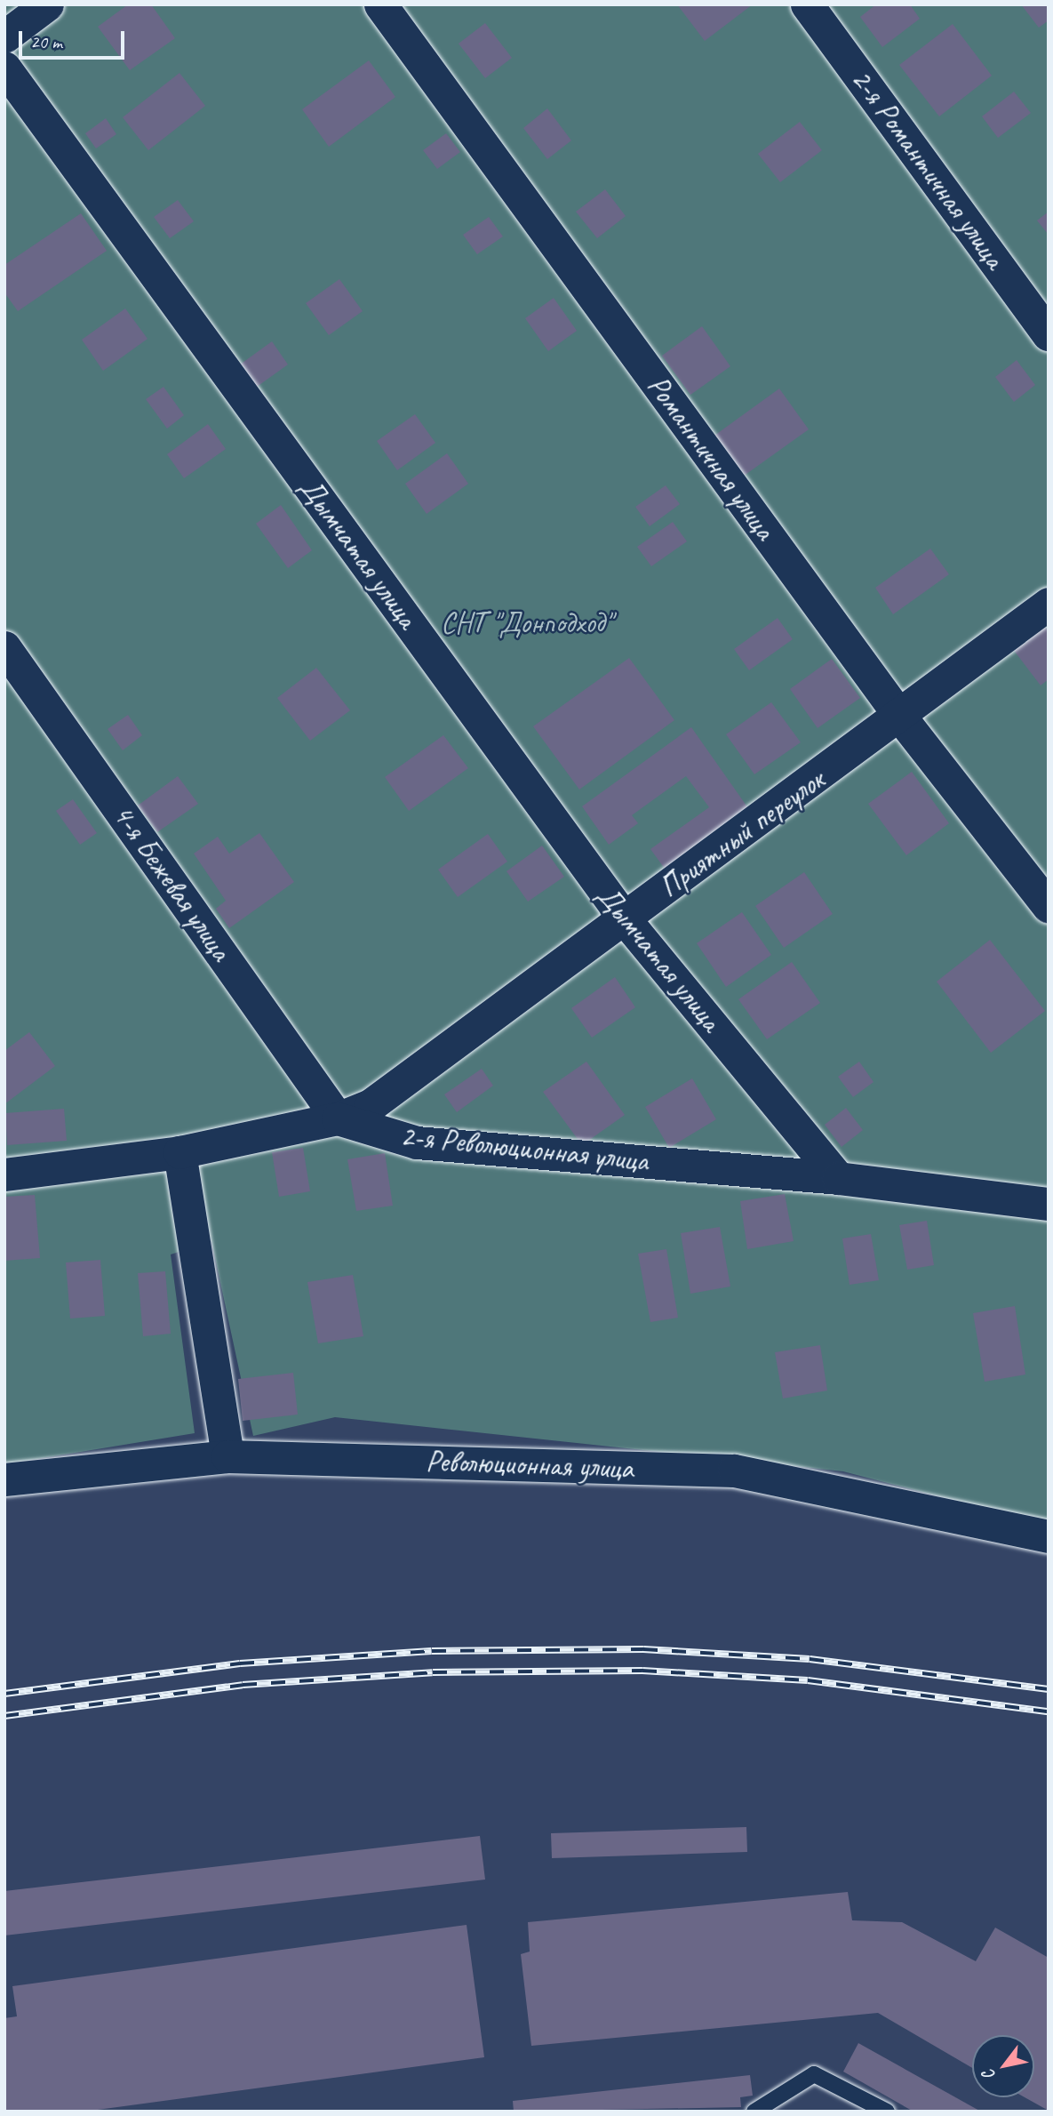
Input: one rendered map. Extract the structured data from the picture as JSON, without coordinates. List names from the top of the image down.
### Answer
{
  "streets": {
    "street": [
      "2-я Романтичная улица",
      "Романтичная улица",
      "Дымчатая улица",
      "Приятный переулок",
      "4-я Бежевая улица",
      "2-я Революционная улица",
      "Революционная улица"
    ]
  },
  "crossings": [
    ["Романтичная улица", "Приятный переулок"],
    ["Дымчатая улица", "Приятный переулок"],
    ["Дымчатая улица", "2-я Революционная улица"],
    ["Приятный переулок", "4-я Бежевая улица"],
    ["Приятный переулок", "2-я Революционная улица"],
    ["4-я Бежевая улица", "2-я Революционная улица"]
  ],
  "parks": ["СНТ \"Донподход\""],
  "scale_bar": "20 m",
  "north": "bottom left"
}
